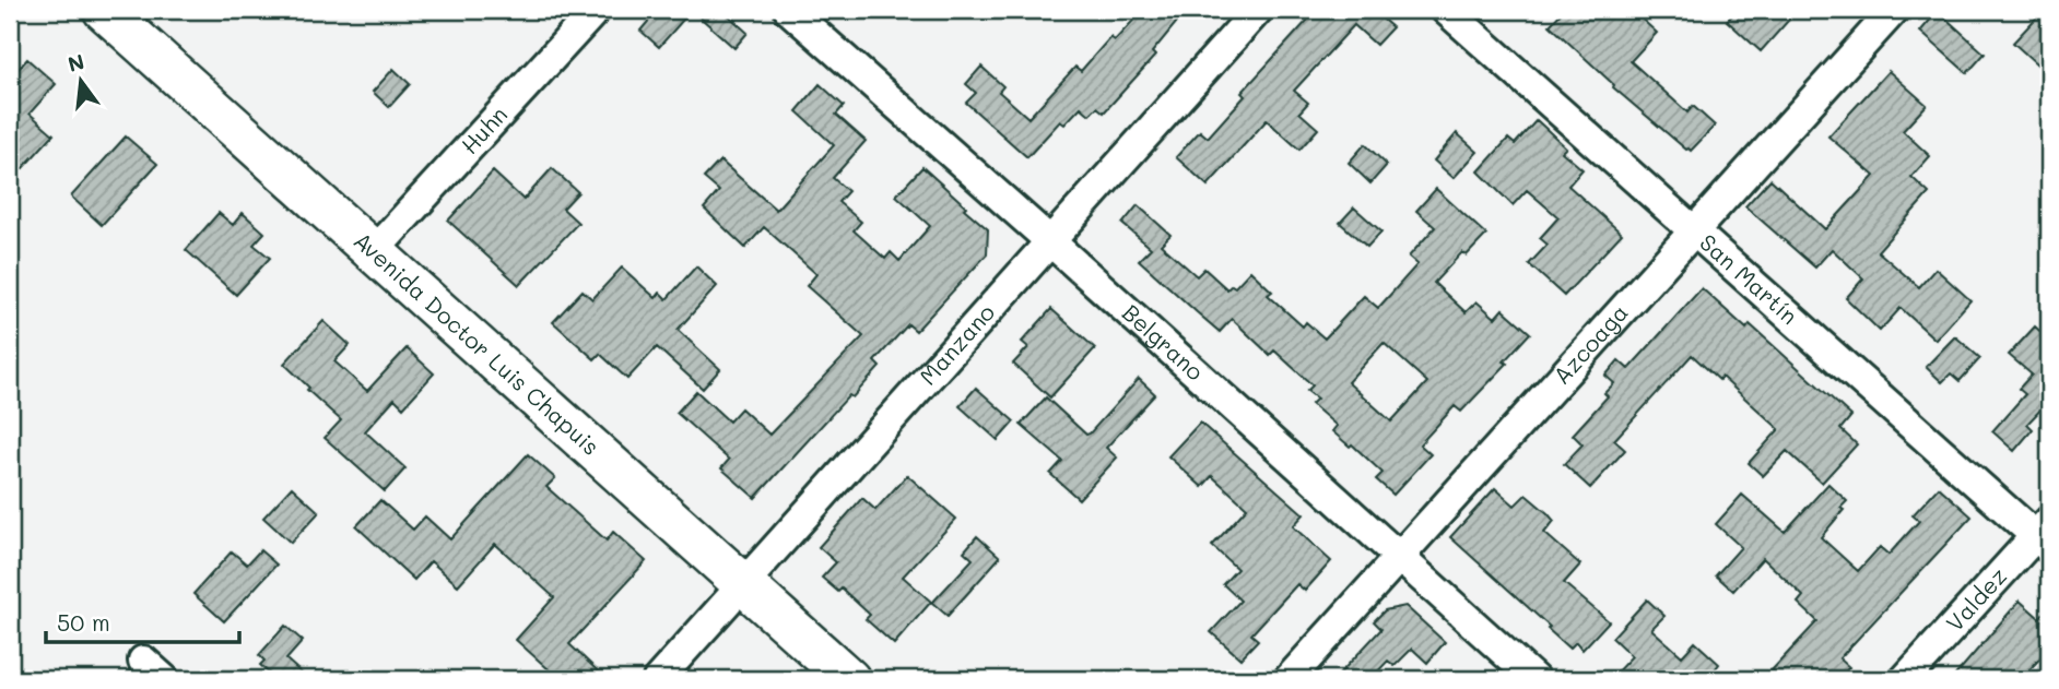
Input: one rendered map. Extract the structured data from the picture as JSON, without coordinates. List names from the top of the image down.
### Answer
{
  "streets": {
    "main road": ["Avenida Doctor Luis Chapuis"],
    "street": [
      "Huhn",
      "San Martín",
      "Belgrano",
      "Manzano",
      "Azcoaga",
      "Valdez"
    ]
  },
  "crossings": [
    ["Huhn", "Avenida Doctor Luis Chapuis"],
    ["San Martín", "Azcoaga"],
    ["San Martín", "Valdez"],
    ["Belgrano", "Manzano"],
    ["Belgrano", "Azcoaga"],
    ["Avenida Doctor Luis Chapuis", "Manzano"]
  ],
  "scale_bar": "50 m",
  "north": "top"
}
